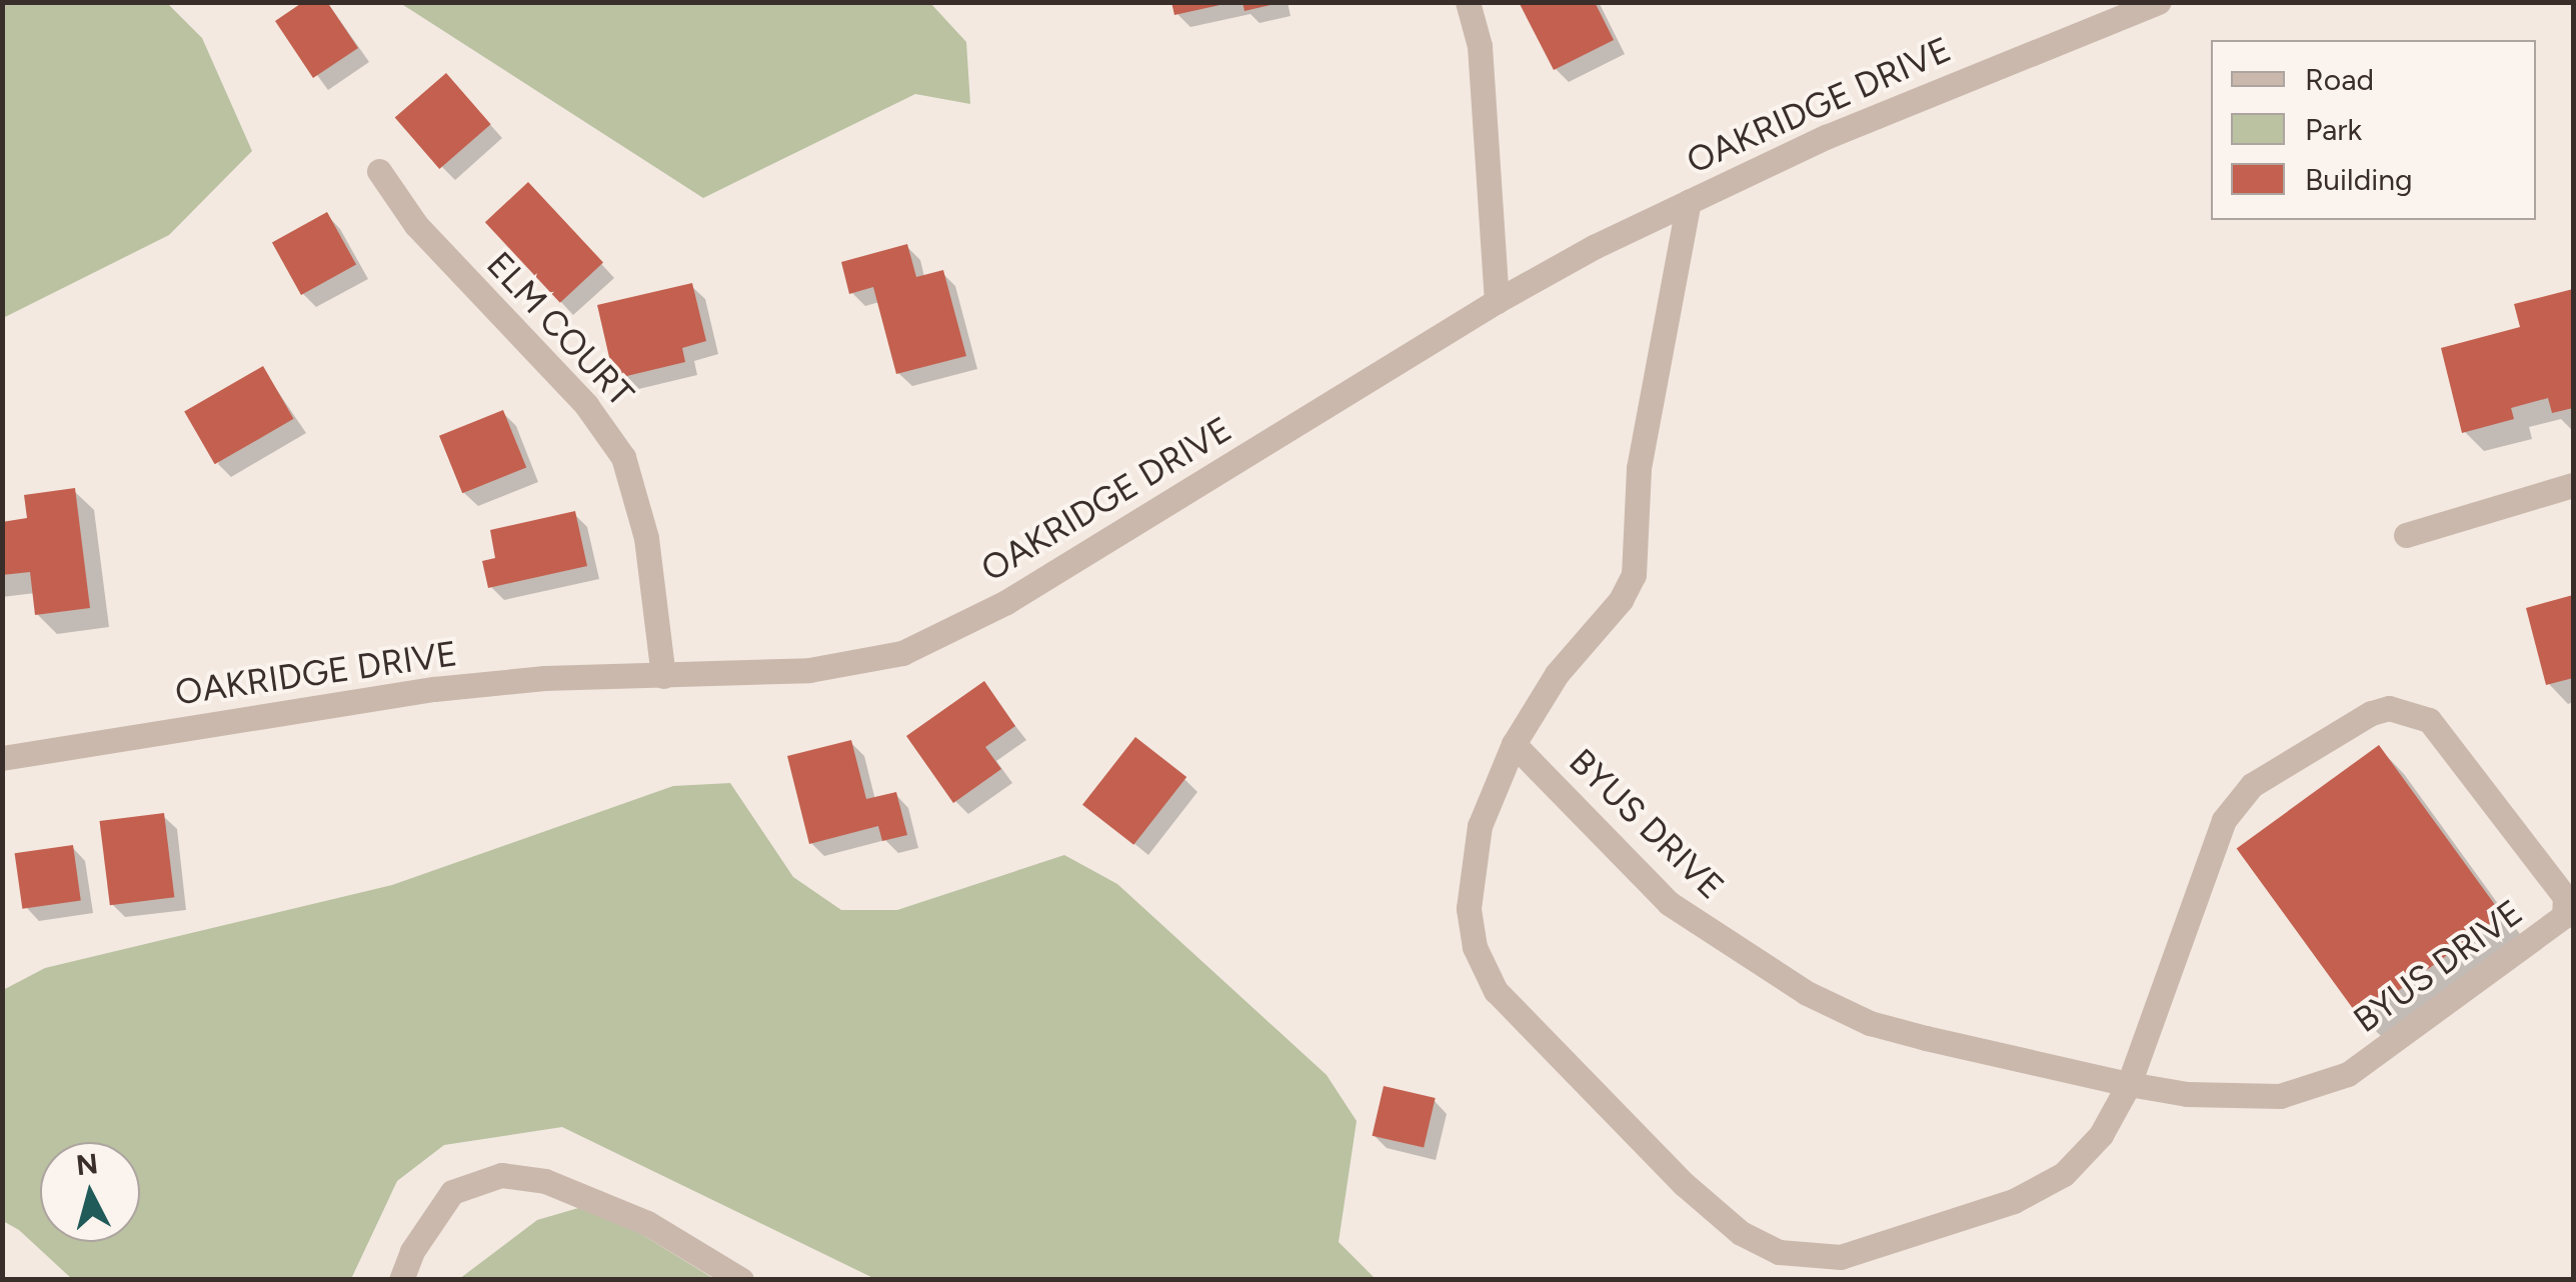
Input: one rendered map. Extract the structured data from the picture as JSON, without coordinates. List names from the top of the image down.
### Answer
{
  "streets": {
    "street": ["OAKRIDGE DRIVE", "ELM COURT", "BYUS DRIVE"]
  },
  "crossings": [
    ["OAKRIDGE DRIVE", "ELM COURT"]
  ],
  "legend": ["Road", "Park", "Building"],
  "north": "top"
}
